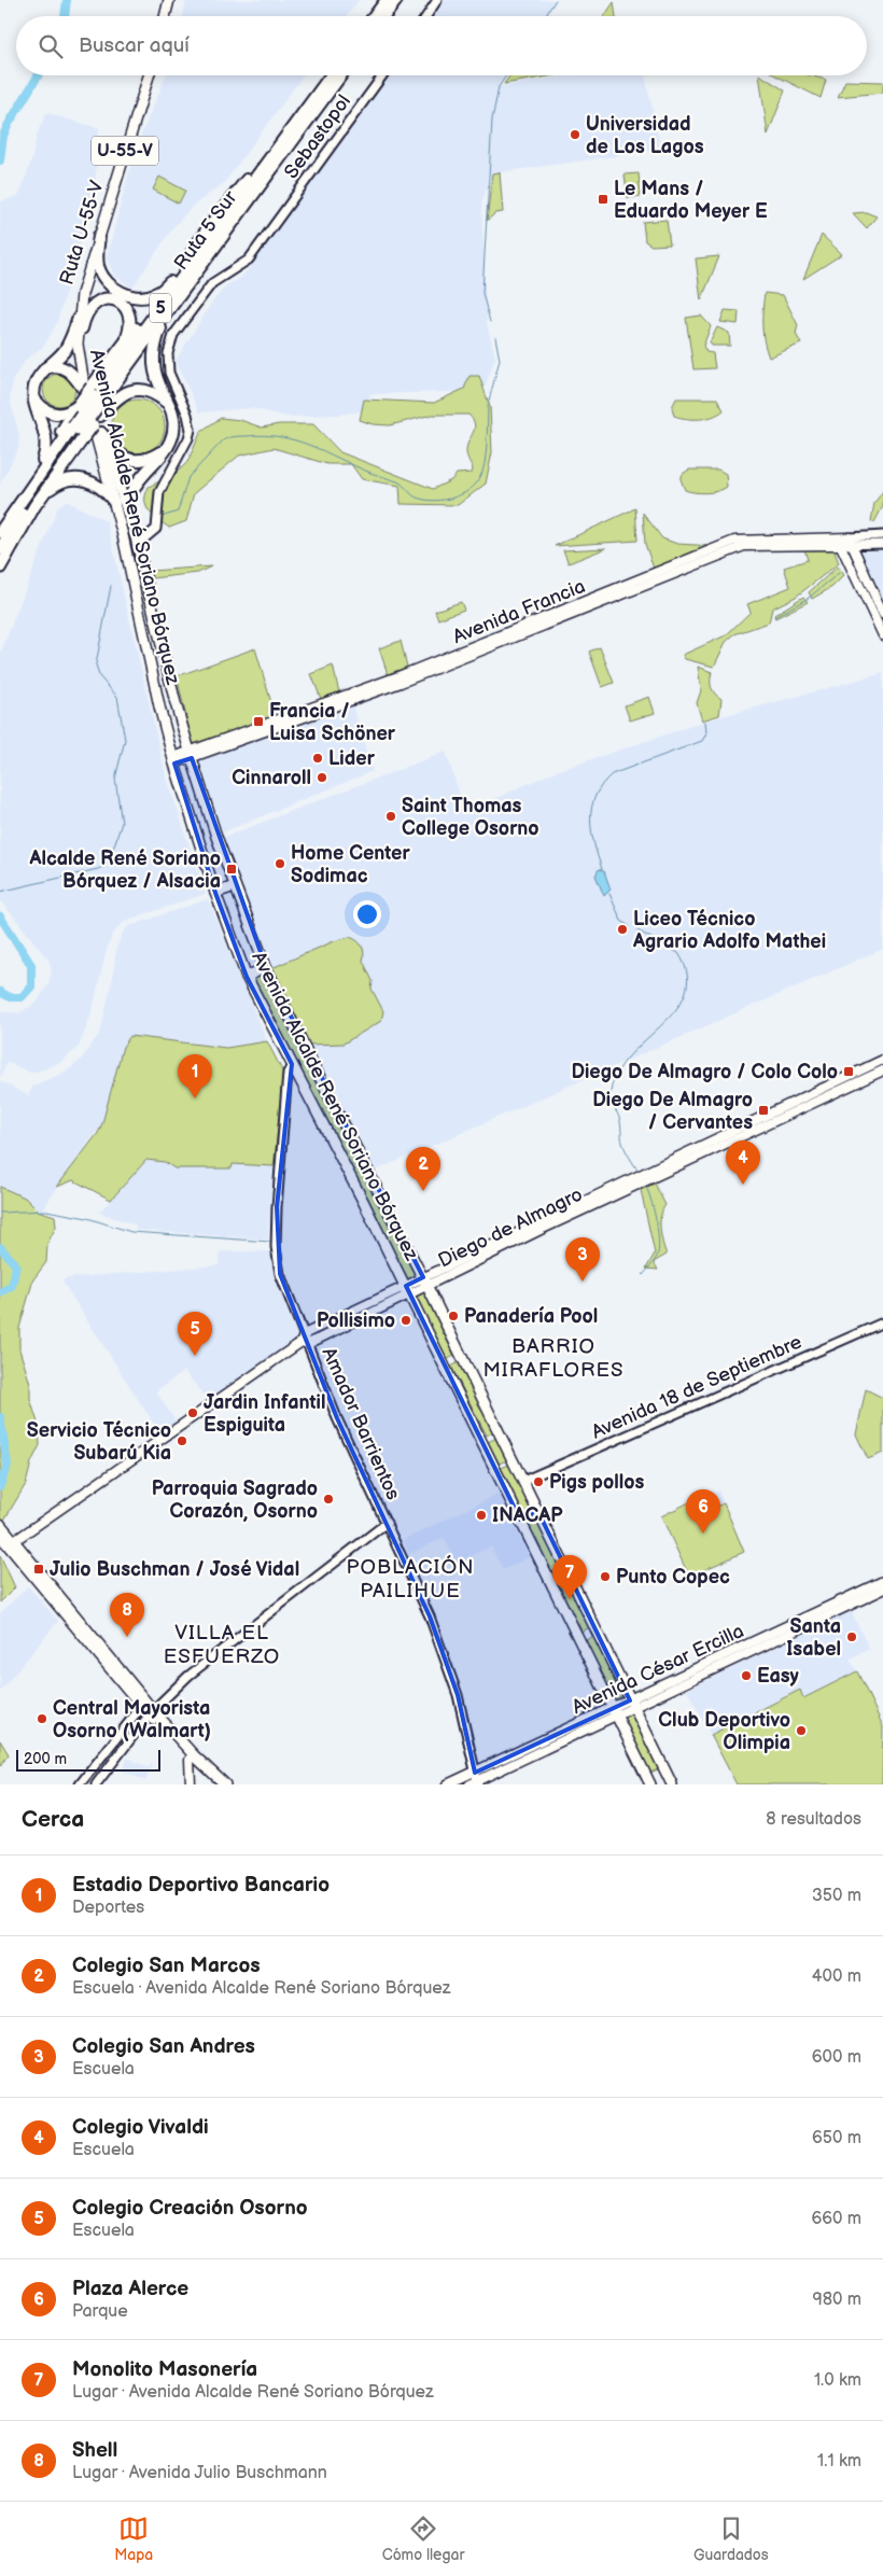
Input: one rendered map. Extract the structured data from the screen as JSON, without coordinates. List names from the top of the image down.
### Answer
{
  "streets": {
    "highway": ["Ruta 5 Sur", "5"],
    "main road": [
      "U-55-V",
      "Ruta U-55-V",
      "Avenida Alcalde René Soriano Bórquez",
      "Avenida Francia",
      "Diego de Almagro",
      "Avenida César Ercilla"
    ],
    "street": ["Sebastopol", "Avenida 18 de Septiembre", "Amador Barrientos"]
  },
  "crossings": [
    ["Ruta 5 Sur", "Avenida Alcalde René Soriano Bórquez"],
    ["Ruta U-55-V", "Avenida Alcalde René Soriano Bórquez"],
    ["Avenida Alcalde René Soriano Bórquez", "Avenida Francia"],
    ["Avenida Alcalde René Soriano Bórquez", "Diego de Almagro"],
    ["Avenida Alcalde René Soriano Bórquez", "Avenida 18 de Septiembre"],
    ["Avenida Alcalde René Soriano Bórquez", "Amador Barrientos"],
    ["Avenida Alcalde René Soriano Bórquez", "Avenida César Ercilla"],
    ["Diego de Almagro", "Amador Barrientos"],
    ["Amador Barrientos", "Avenida César Ercilla"]
  ],
  "districts": ["BARRIO MIRAFLORES", "POBLACIÓN PAILIHUE", "VILLA EL ESFUERZO"],
  "places": {
    "other": [
      "Universidad de Los Lagos",
      "Lider",
      "Cinnaroll",
      "Saint Thomas College Osorno",
      "Home Center Sodimac",
      "Liceo Técnico Agrario Adolfo Mathei",
      "Panadería Pool",
      "Pollisimo",
      "Jardin Infantil Espiguita",
      "Servicio Técnico Subarú Kia",
      "Pigs pollos",
      "Parroquia Sagrado Corazón, Osorno",
      "INACAP",
      "Punto Copec",
      "Santa Isabel",
      "Easy",
      "Central Mayorista Osorno (Walmart)",
      "Club Deportivo Olimpia"
    ],
    "transit": [
      "Le Mans / Eduardo Meyer E",
      "Francia / Luisa Schöner",
      "Alcalde René Soriano Bórquez / Alsacia",
      "Diego De Almagro / Colo Colo",
      "Diego De Almagro / Cervantes",
      "Julio Buschman / José Vidal"
    ]
  },
  "scale_bar": "200 m",
  "page": {
    "search": "Buscar aquí",
    "pins": [
      "1",
      "4",
      "2",
      "3",
      "5",
      "6",
      "7",
      "8"
    ],
    "scale": "200 m",
    "heading": ["Cerca", "8 resultados"],
    "list": [
      {
        "mark": "1",
        "name": "Estadio Deportivo Bancario",
        "note": "Deportes",
        "value": "350 m"
      },
      {
        "mark": "2",
        "name": "Colegio San Marcos",
        "note": "Escuela · Avenida Alcalde René Soriano Bórquez",
        "value": "400 m"
      },
      {
        "mark": "3",
        "name": "Colegio San Andres",
        "note": "Escuela",
        "value": "600 m"
      },
      {
        "mark": "4",
        "name": "Colegio Vivaldi",
        "note": "Escuela",
        "value": "650 m"
      },
      {
        "mark": "5",
        "name": "Colegio Creación Osorno",
        "note": "Escuela",
        "value": "660 m"
      },
      {
        "mark": "6",
        "name": "Plaza Alerce",
        "note": "Parque",
        "value": "980 m"
      },
      {
        "mark": "7",
        "name": "Monolito Masonería",
        "note": "Lugar · Avenida Alcalde René Soriano Bórquez",
        "value": "1.0 km"
      },
      {
        "mark": "8",
        "name": "Shell",
        "note": "Lugar · Avenida Julio Buschmann",
        "value": "1.1 km"
      }
    ],
    "nav": ["Mapa", "Cómo llegar", "Guardados"]
  }
}
